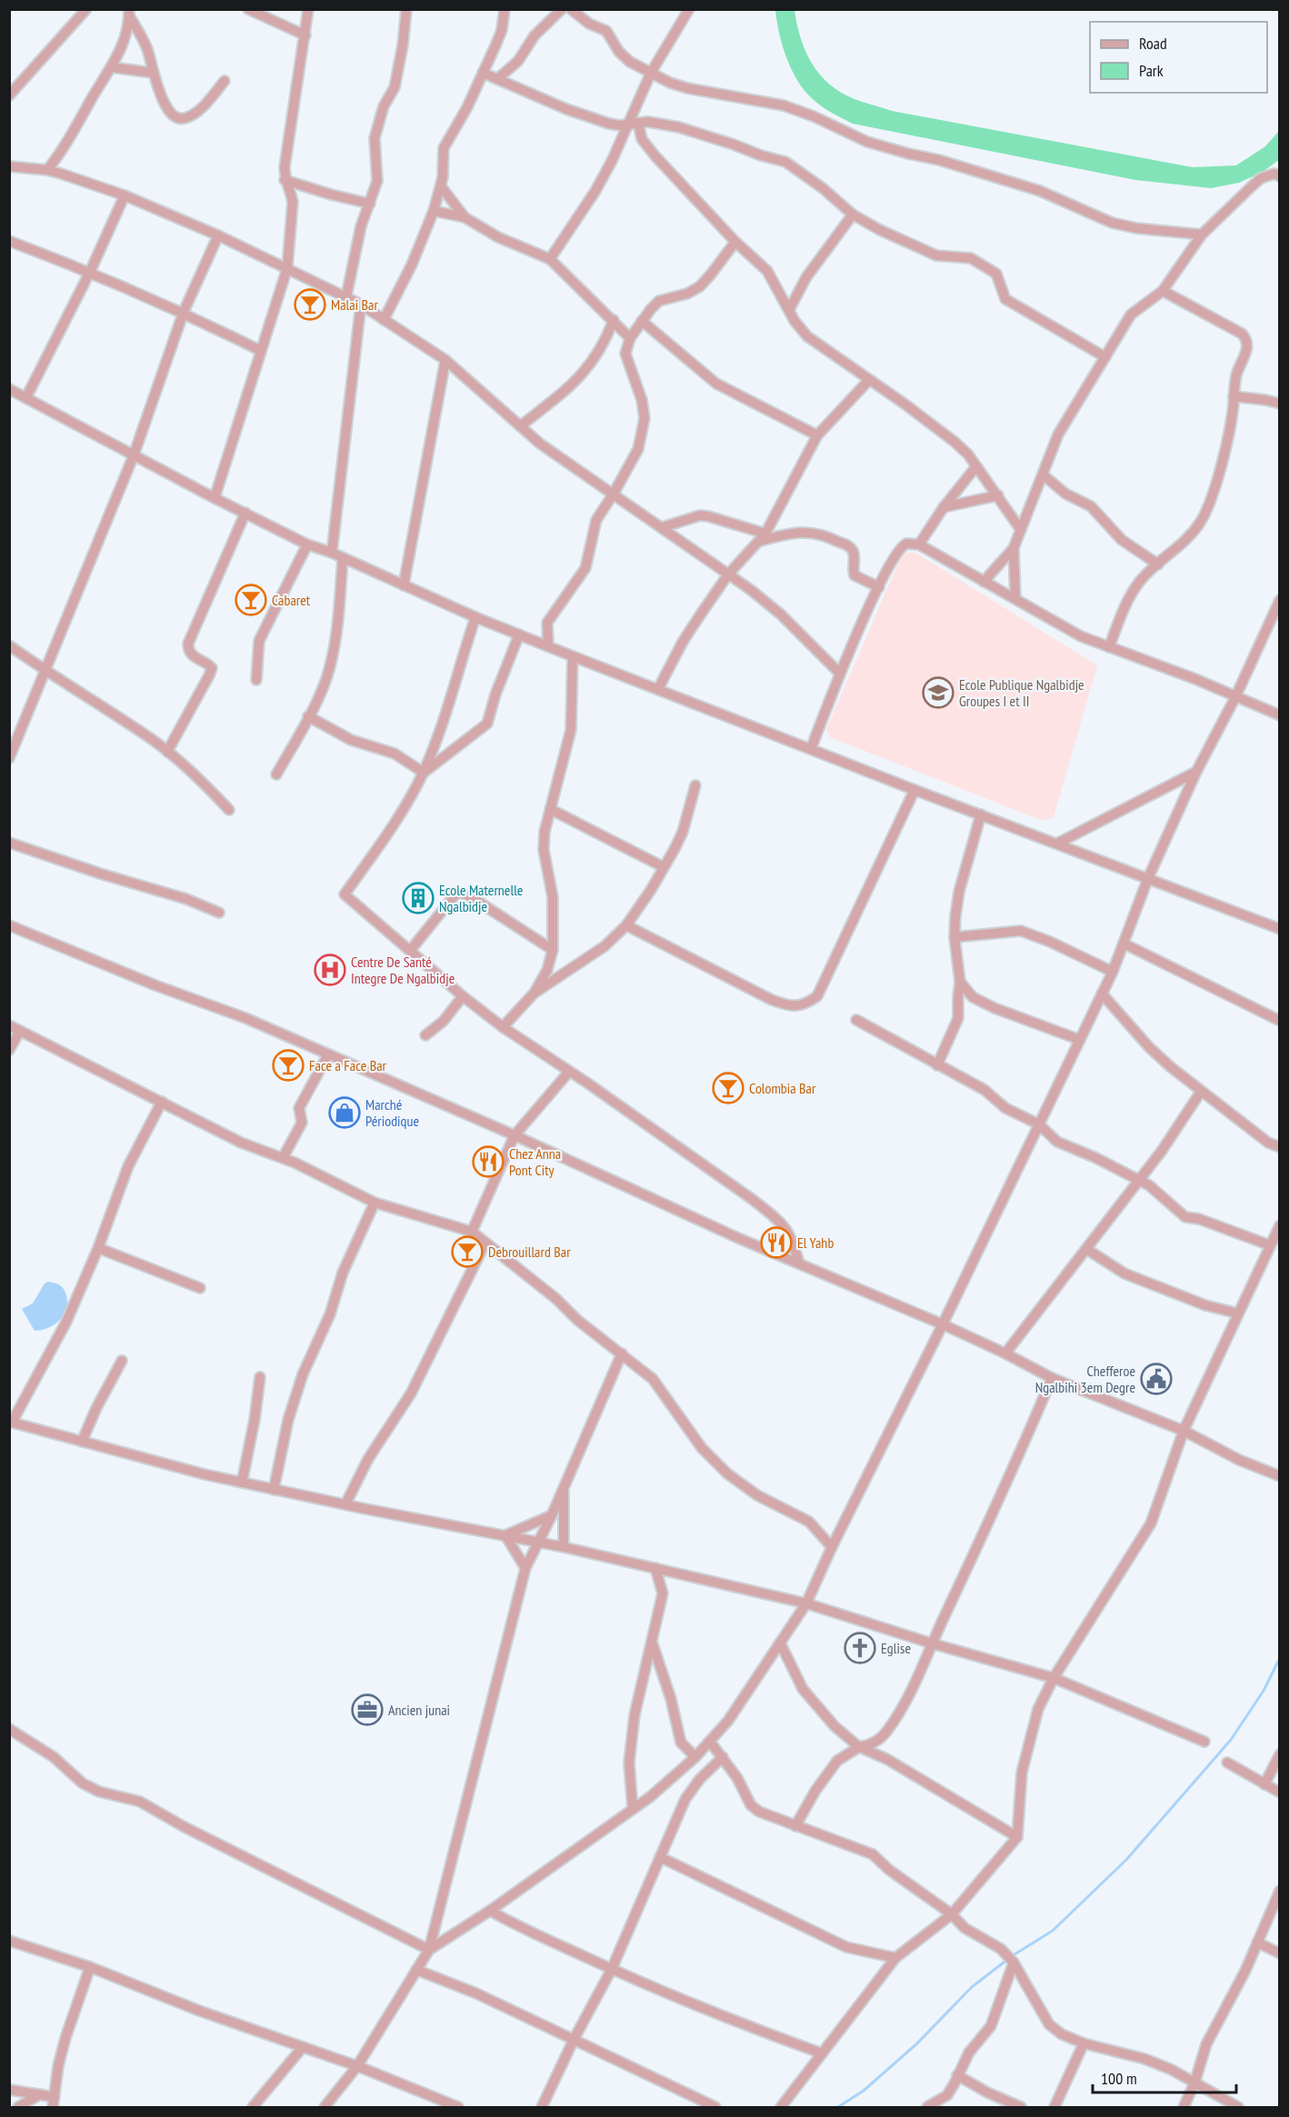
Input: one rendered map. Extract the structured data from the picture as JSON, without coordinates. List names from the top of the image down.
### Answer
{
  "places": {
    "bar": [
      "Malai Bar",
      "Cabaret",
      "Face a Face Bar",
      "Colombia Bar",
      "Debrouillard Bar"
    ],
    "school or university": ["Ecole Publique Ngalbidje Groupes I et II"],
    "building": ["Ecole Maternelle Ngalbidje"],
    "hospital": ["Centre De Santé Integre De Ngalbidje"],
    "shop": ["Marché Périodique"],
    "restaurant": ["Chez Anna Pont City", "El Yahb"],
    "public building": ["Chefferoe Ngalbihi 3em Degre"],
    "church": ["Eglise"],
    "office": ["Ancien junai"]
  },
  "legend": ["Road", "Park"],
  "scale_bar": "100 m"
}
